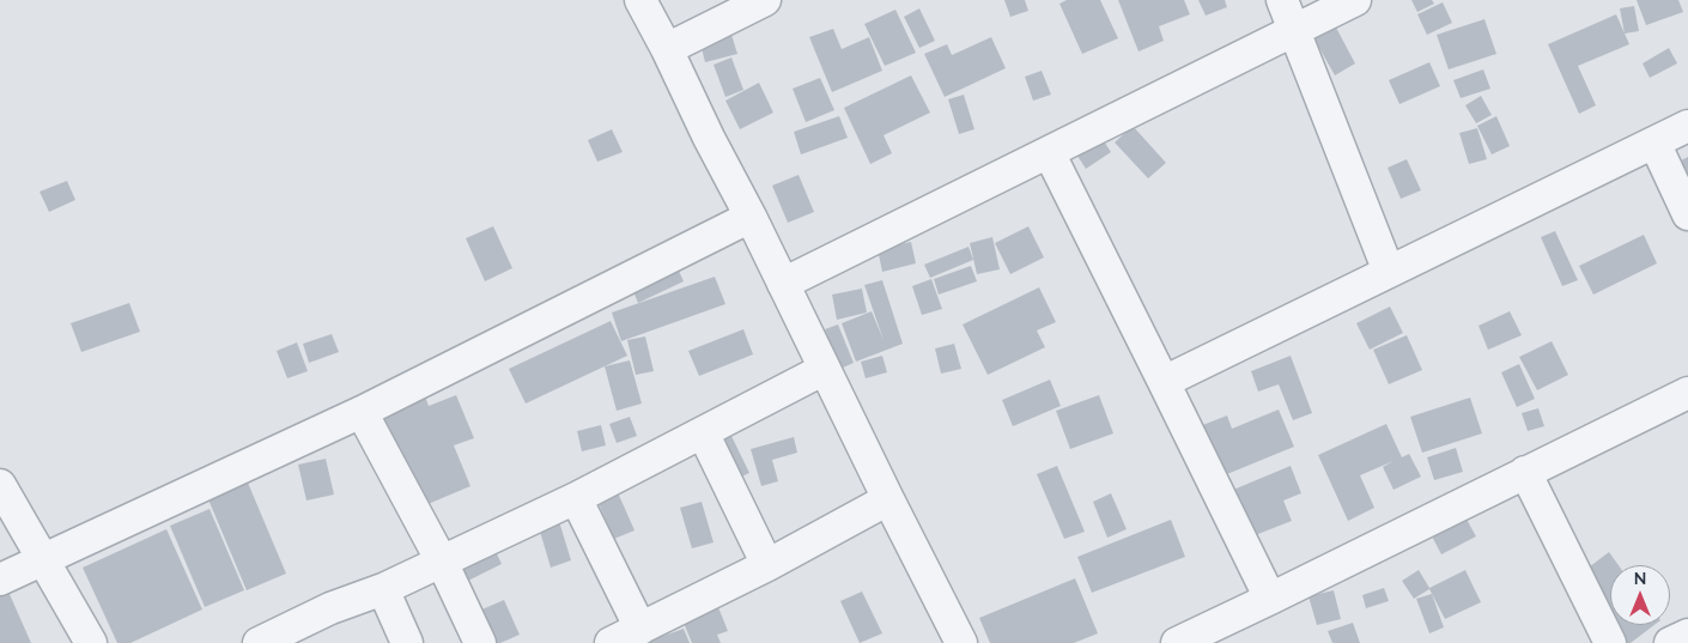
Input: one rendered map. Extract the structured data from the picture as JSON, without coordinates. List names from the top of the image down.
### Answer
{
  "north": "top"
}
